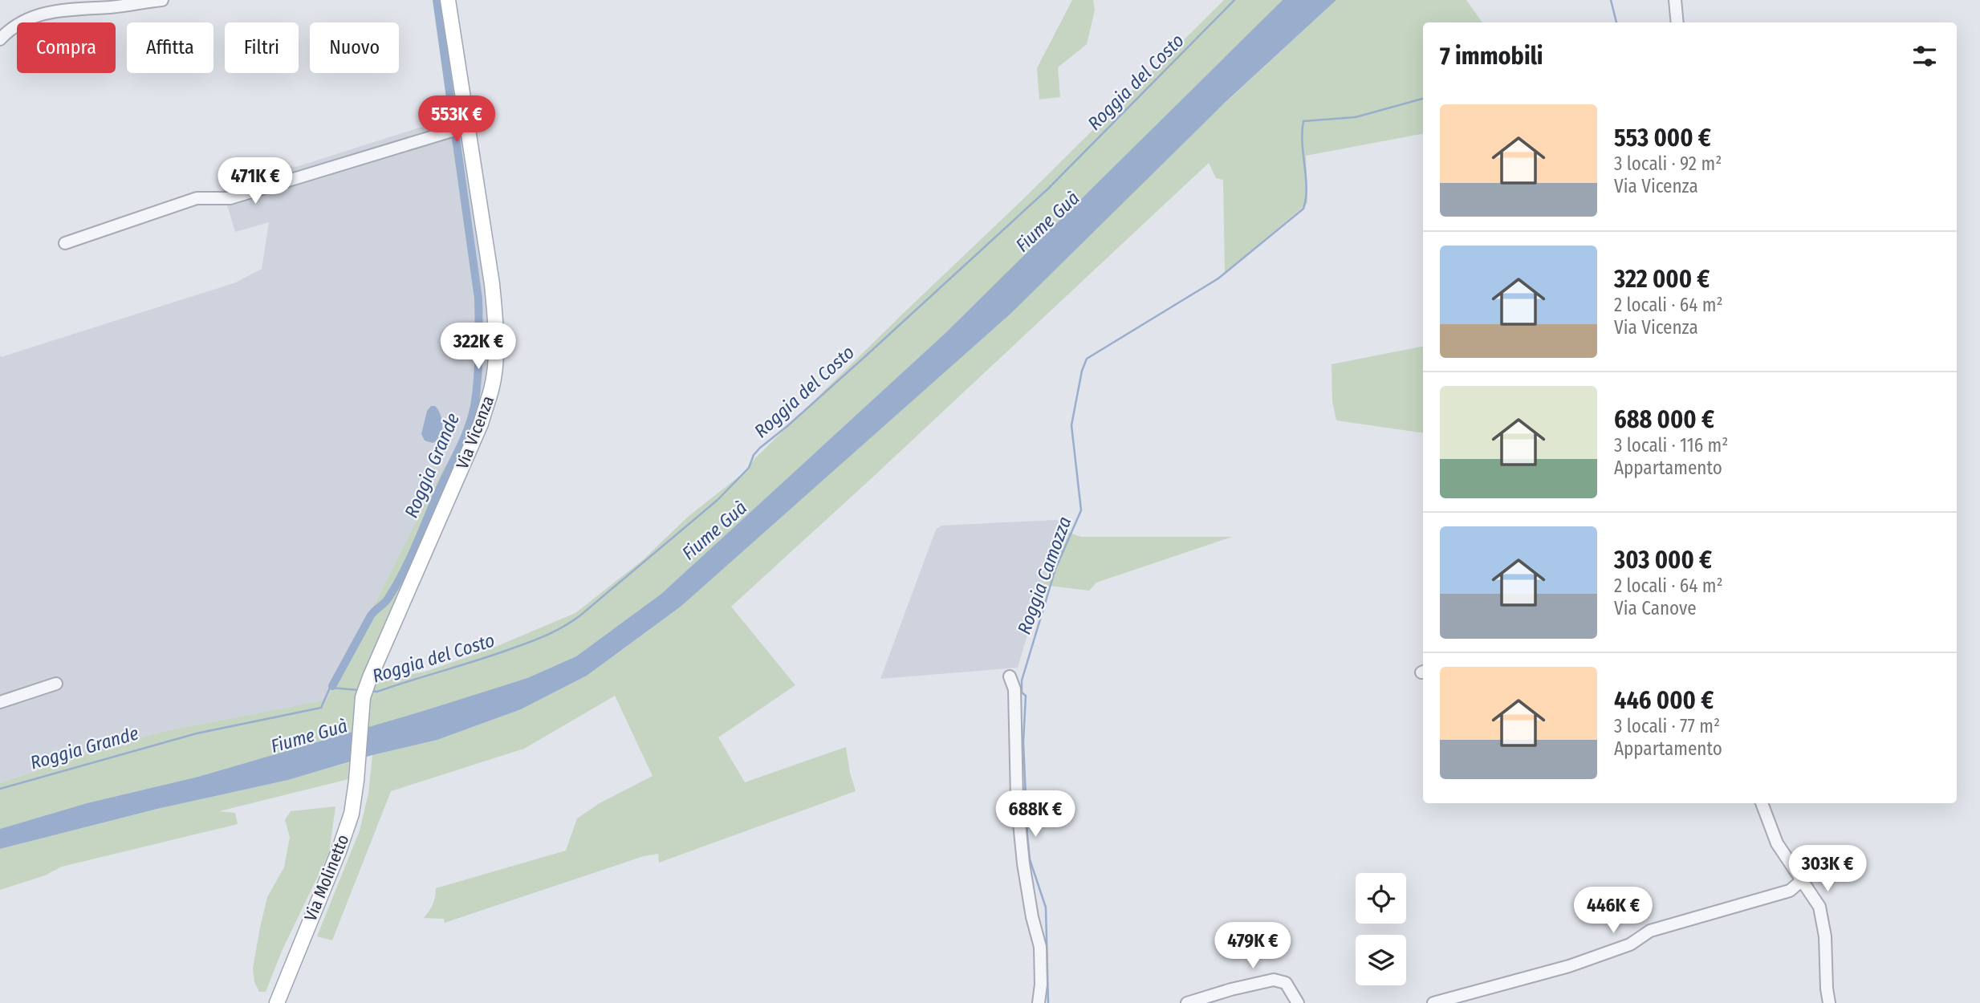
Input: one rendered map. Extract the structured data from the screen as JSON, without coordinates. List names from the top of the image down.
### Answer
{
  "streets": {
    "main road": ["Via Vicenza", "Via Molinetto"]
  },
  "crossings": [
    ["Via Vicenza", "Via Molinetto"]
  ],
  "water": [
    "Roggia del Costo",
    "Fiume Guà",
    "Roggia Grande",
    "Roggia Camozza"
  ],
  "page": {
    "chip": [
      "Compra",
      "Affitta",
      "Filtri",
      "Nuovo"
    ],
    "heading": "7 immobili",
    "list": [
      {
        "name": "553 000 €",
        "note": "3 locali · 92 m² · Via Vicenza"
      },
      {
        "name": "322 000 €",
        "note": "2 locali · 64 m² · Via Vicenza"
      },
      {
        "name": "688 000 €",
        "note": "3 locali · 116 m² · Appartamento"
      },
      {
        "name": "303 000 €",
        "note": "2 locali · 64 m² · Via Canove"
      },
      {
        "name": "446 000 €",
        "note": "3 locali · 77 m² · Appartamento"
      }
    ],
    "price": [
      "553K €",
      "471K €",
      "322K €",
      "688K €",
      "303K €",
      "446K €",
      "479K €"
    ]
  }
}
